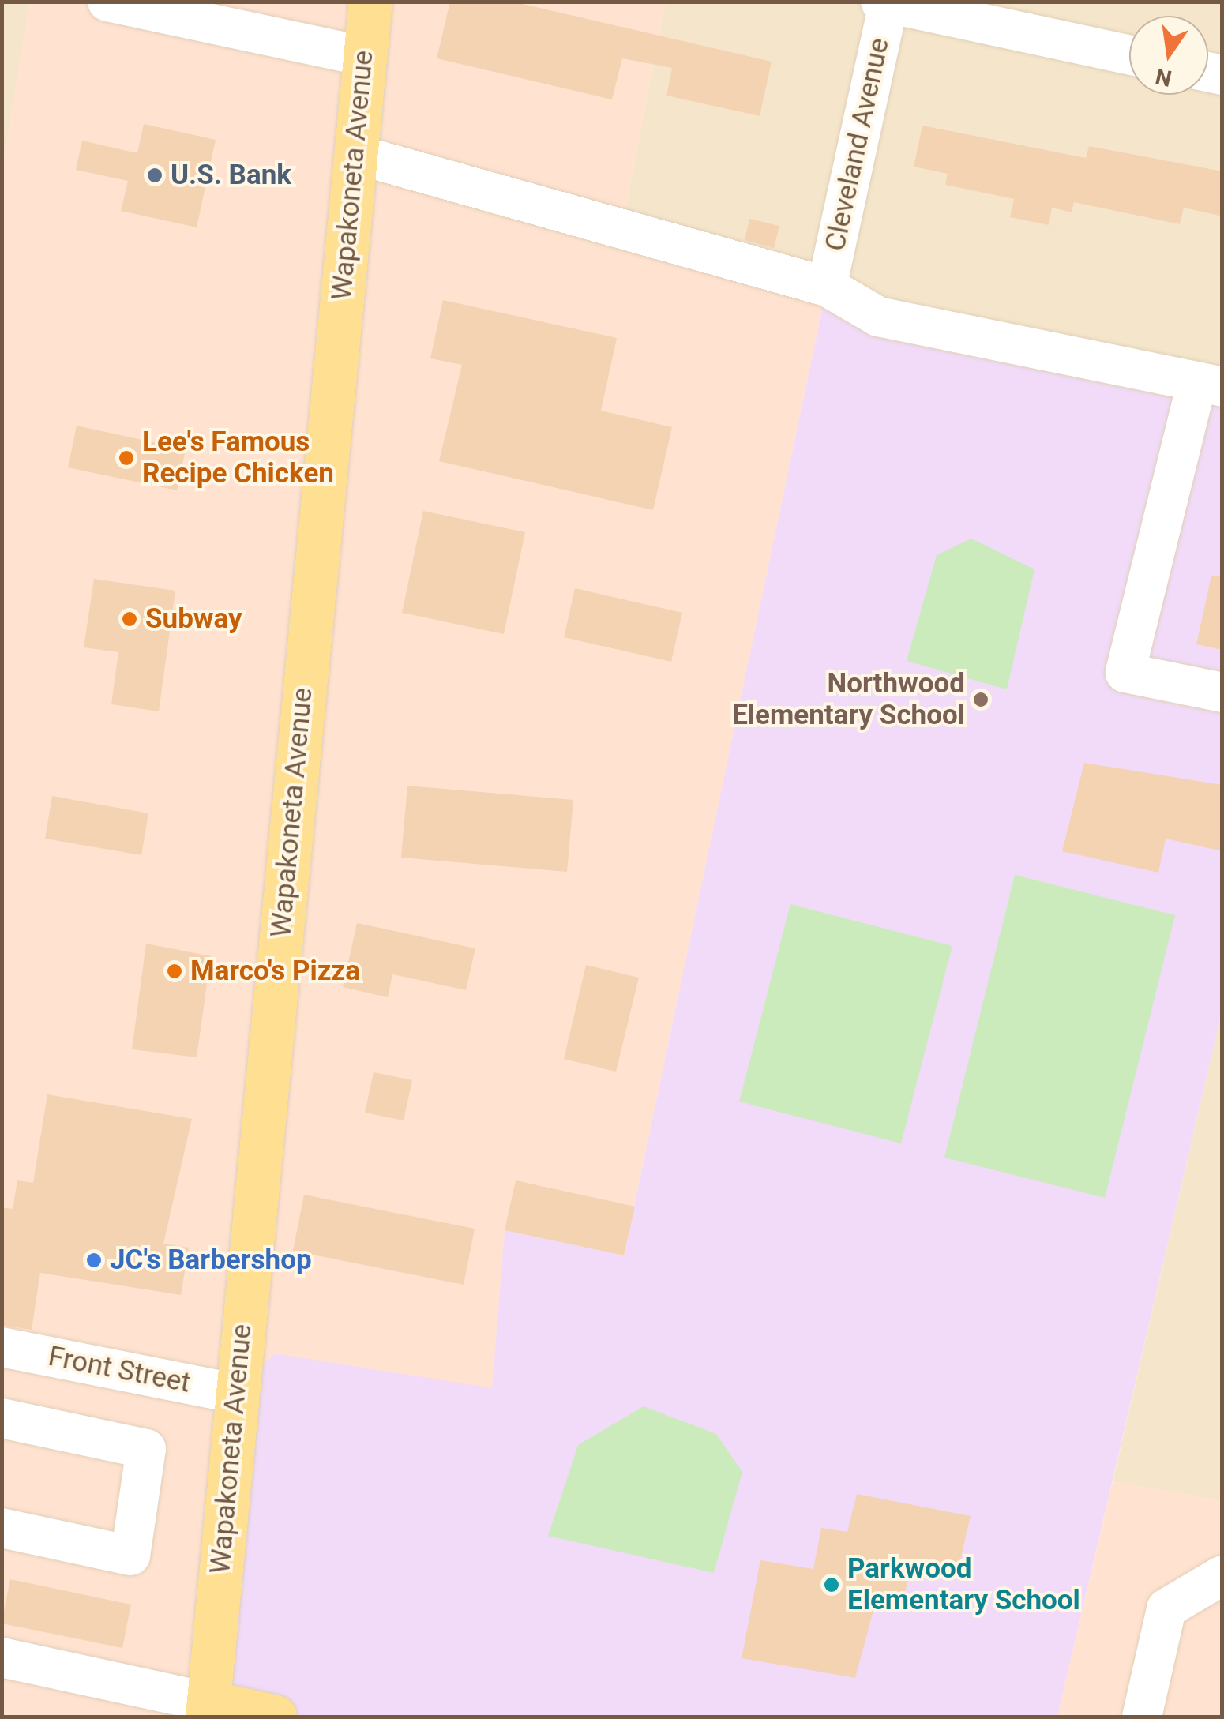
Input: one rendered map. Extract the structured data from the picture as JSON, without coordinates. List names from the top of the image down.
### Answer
{
  "streets": {
    "main road": ["Wapakoneta Avenue"],
    "street": ["Cleveland Avenue", "Front Street"]
  },
  "crossings": [
    ["Wapakoneta Avenue", "Front Street"]
  ],
  "places": [
    "U.S. Bank",
    "Lee's Famous Recipe Chicken",
    "Subway",
    "Northwood Elementary School",
    "Marco's Pizza",
    "JC's Barbershop",
    "Parkwood Elementary School"
  ],
  "north": "bottom"
}
